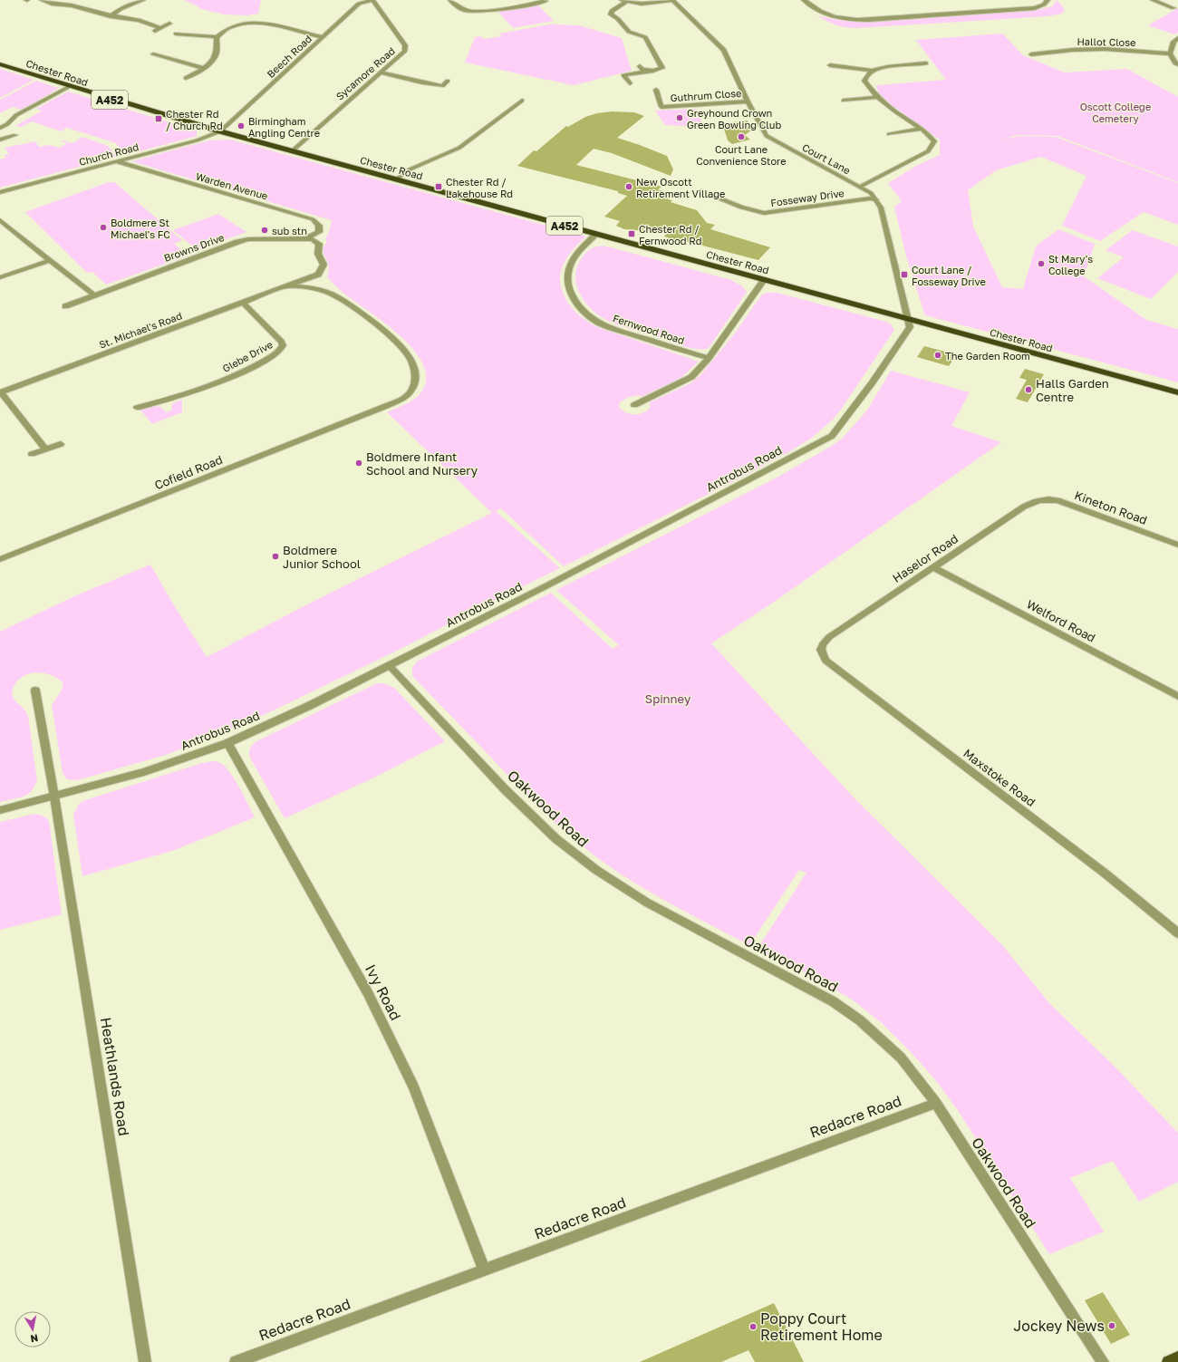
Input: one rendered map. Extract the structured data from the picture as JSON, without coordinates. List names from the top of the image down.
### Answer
{
  "streets": {
    "highway": ["Chester Road", "A452"],
    "street": [
      "Hallot Close",
      "Beech Road",
      "Sycamore Road",
      "Guthrum Close",
      "Church Road",
      "Court Lane",
      "Warden Avenue",
      "Fosseway Drive",
      "Browns Drive",
      "Fernwood Road",
      "St. Michael's Road",
      "Glebe Drive",
      "Antrobus Road",
      "Cofield Road",
      "Kineton Road",
      "Haselor Road",
      "Welford Road",
      "Maxstoke Road",
      "Oakwood Road",
      "Ivy Road",
      "Heathlands Road",
      "Redacre Road"
    ]
  },
  "crossings": [
    ["Beech Road", "Chester Road"],
    ["Beech Road", "Sycamore Road"],
    ["Beech Road", "Church Road"],
    ["Chester Road", "Sycamore Road"],
    ["Chester Road", "Church Road"],
    ["Chester Road", "Court Lane"],
    ["Chester Road", "Fernwood Road"],
    ["Chester Road", "Antrobus Road"],
    ["Guthrum Close", "Court Lane"],
    ["Church Road", "Warden Avenue"],
    ["Court Lane", "Fosseway Drive"],
    ["Court Lane", "Antrobus Road"],
    ["Warden Avenue", "Browns Drive"],
    ["Warden Avenue", "St. Michael's Road"],
    ["Browns Drive", "St. Michael's Road"],
    ["St. Michael's Road", "Glebe Drive"],
    ["St. Michael's Road", "Cofield Road"],
    ["Antrobus Road", "Oakwood Road"],
    ["Antrobus Road", "Ivy Road"],
    ["Antrobus Road", "Heathlands Road"],
    ["Kineton Road", "Haselor Road"],
    ["Haselor Road", "Welford Road"],
    ["Haselor Road", "Maxstoke Road"],
    ["Oakwood Road", "Redacre Road"],
    ["Ivy Road", "Redacre Road"]
  ],
  "parks": ["Oscott College Cemetery", "Spinney"],
  "places": {
    "other": [
      "Greyhound Crown Green Bowling Club",
      "Birmingham Angling Centre",
      "Court Lane Convenience Store",
      "New Oscott Retirement Village",
      "Boldmere St Michael's FC",
      "sub stn",
      "St Mary's College",
      "The Garden Room",
      "Halls Garden Centre",
      "Boldmere Infant School and Nursery",
      "Boldmere Junior School",
      "Jockey News",
      "Poppy Court Retirement Home"
    ],
    "transit": [
      "Chester Rd / Church Rd",
      "Chester Rd / Lakehouse Rd",
      "Chester Rd / Fernwood Rd",
      "Court Lane / Fosseway Drive"
    ]
  },
  "north": "bottom"
}
